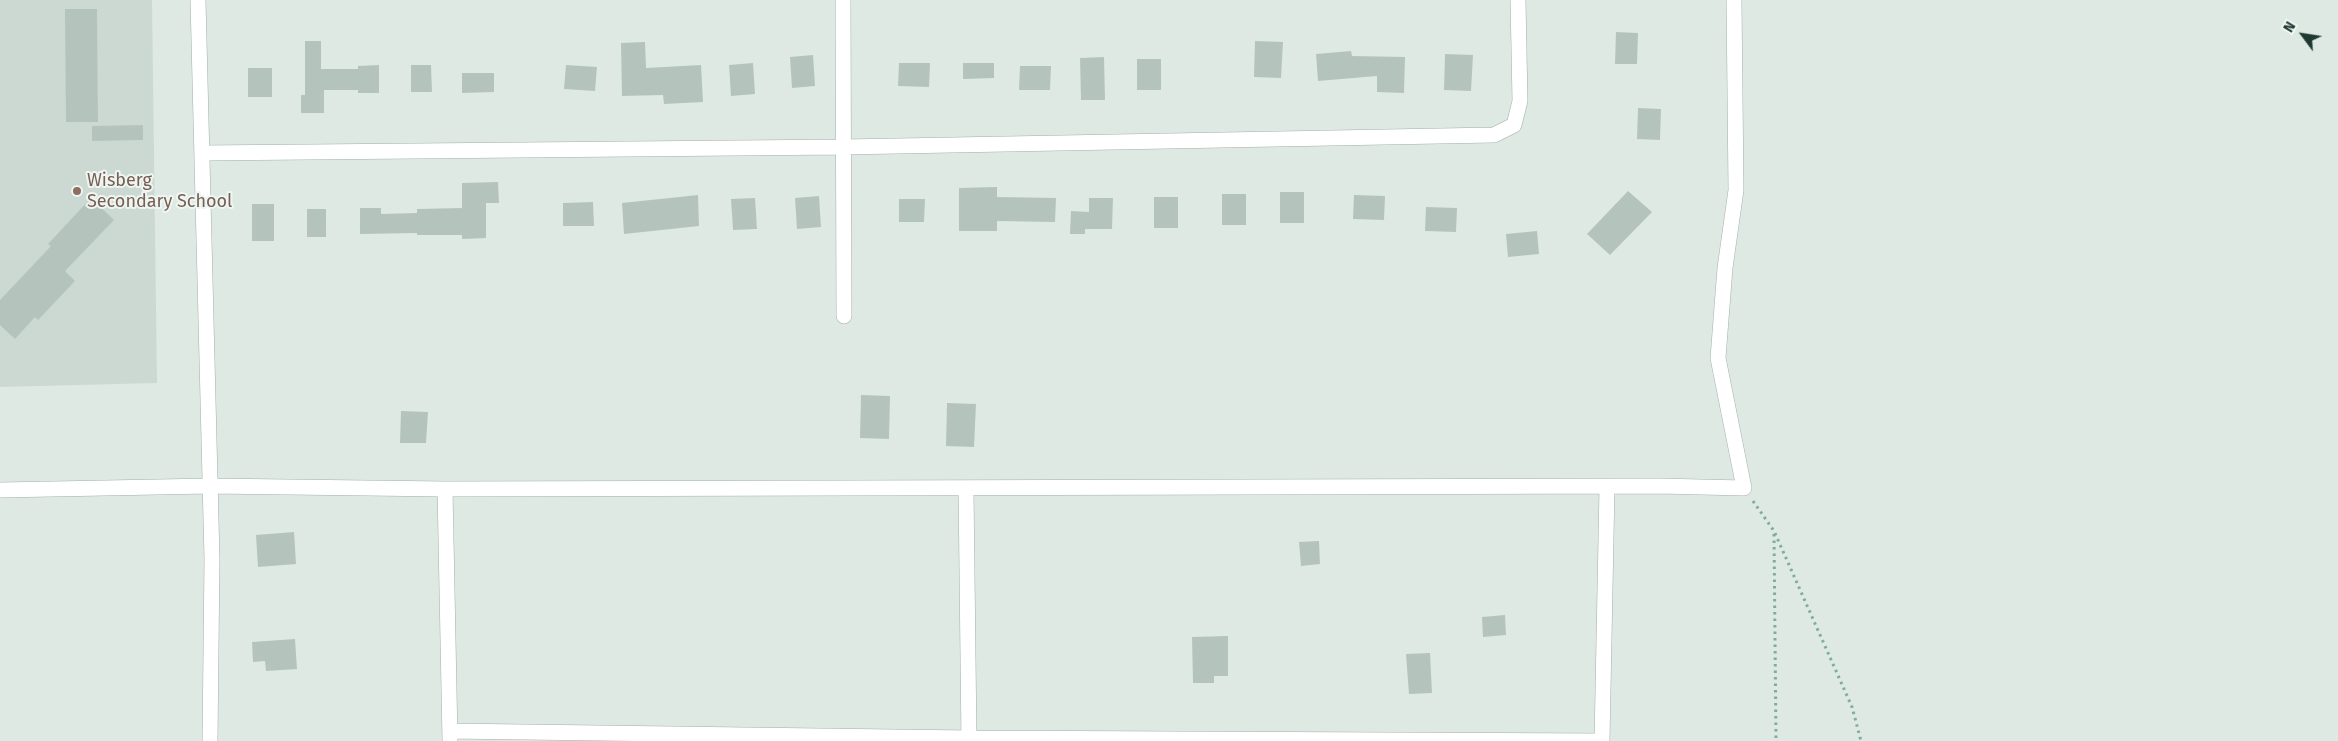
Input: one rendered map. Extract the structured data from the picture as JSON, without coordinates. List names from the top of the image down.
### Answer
{
  "places": ["Wisberg Secondary School"],
  "north": "top left"
}
